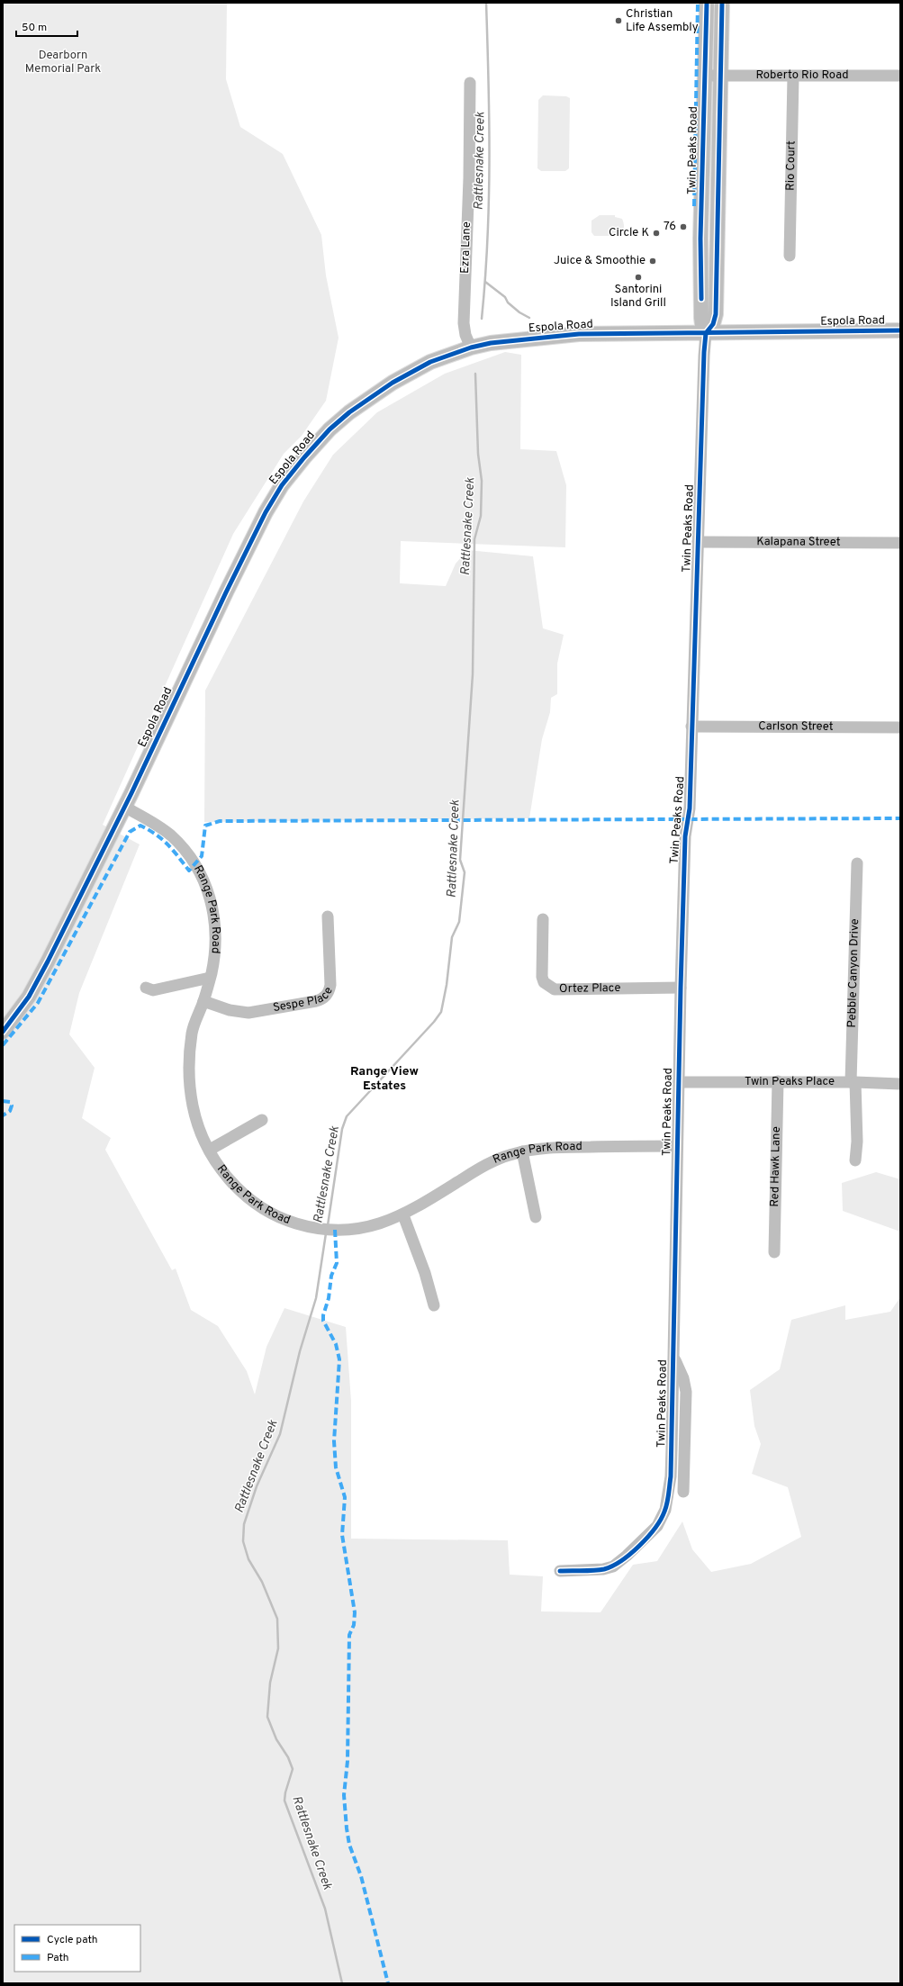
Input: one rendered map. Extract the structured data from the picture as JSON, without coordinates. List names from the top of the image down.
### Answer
{
  "streets": {
    "main road": ["Twin Peaks Road", "Espola Road"],
    "street": [
      "Roberto Rio Road",
      "Rio Court",
      "Ezra Lane",
      "Kalapana Street",
      "Carlson Street",
      "Range Park Road",
      "Pebble Canyon Drive",
      "Ortez Place",
      "Sespe Place",
      "Twin Peaks Place",
      "Red Hawk Lane"
    ]
  },
  "crossings": [
    ["Roberto Rio Road", "Twin Peaks Road"],
    ["Roberto Rio Road", "Rio Court"],
    ["Twin Peaks Road", "Espola Road"],
    ["Twin Peaks Road", "Kalapana Street"],
    ["Twin Peaks Road", "Carlson Street"],
    ["Twin Peaks Road", "Range Park Road"],
    ["Twin Peaks Road", "Ortez Place"],
    ["Twin Peaks Road", "Twin Peaks Place"],
    ["Ezra Lane", "Espola Road"],
    ["Espola Road", "Range Park Road"],
    ["Range Park Road", "Sespe Place"],
    ["Pebble Canyon Drive", "Twin Peaks Place"],
    ["Twin Peaks Place", "Red Hawk Lane"]
  ],
  "districts": ["Range View Estates"],
  "water": ["Rattlesnake Creek"],
  "parks": ["Dearborn Memorial Park"],
  "places": [
    "Christian Life Assembly",
    "76",
    "Circle K",
    "Juice & Smoothie",
    "Santorini Island Grill"
  ],
  "legend": ["Cycle path", "Path"],
  "scale_bar": "50 m"
}
